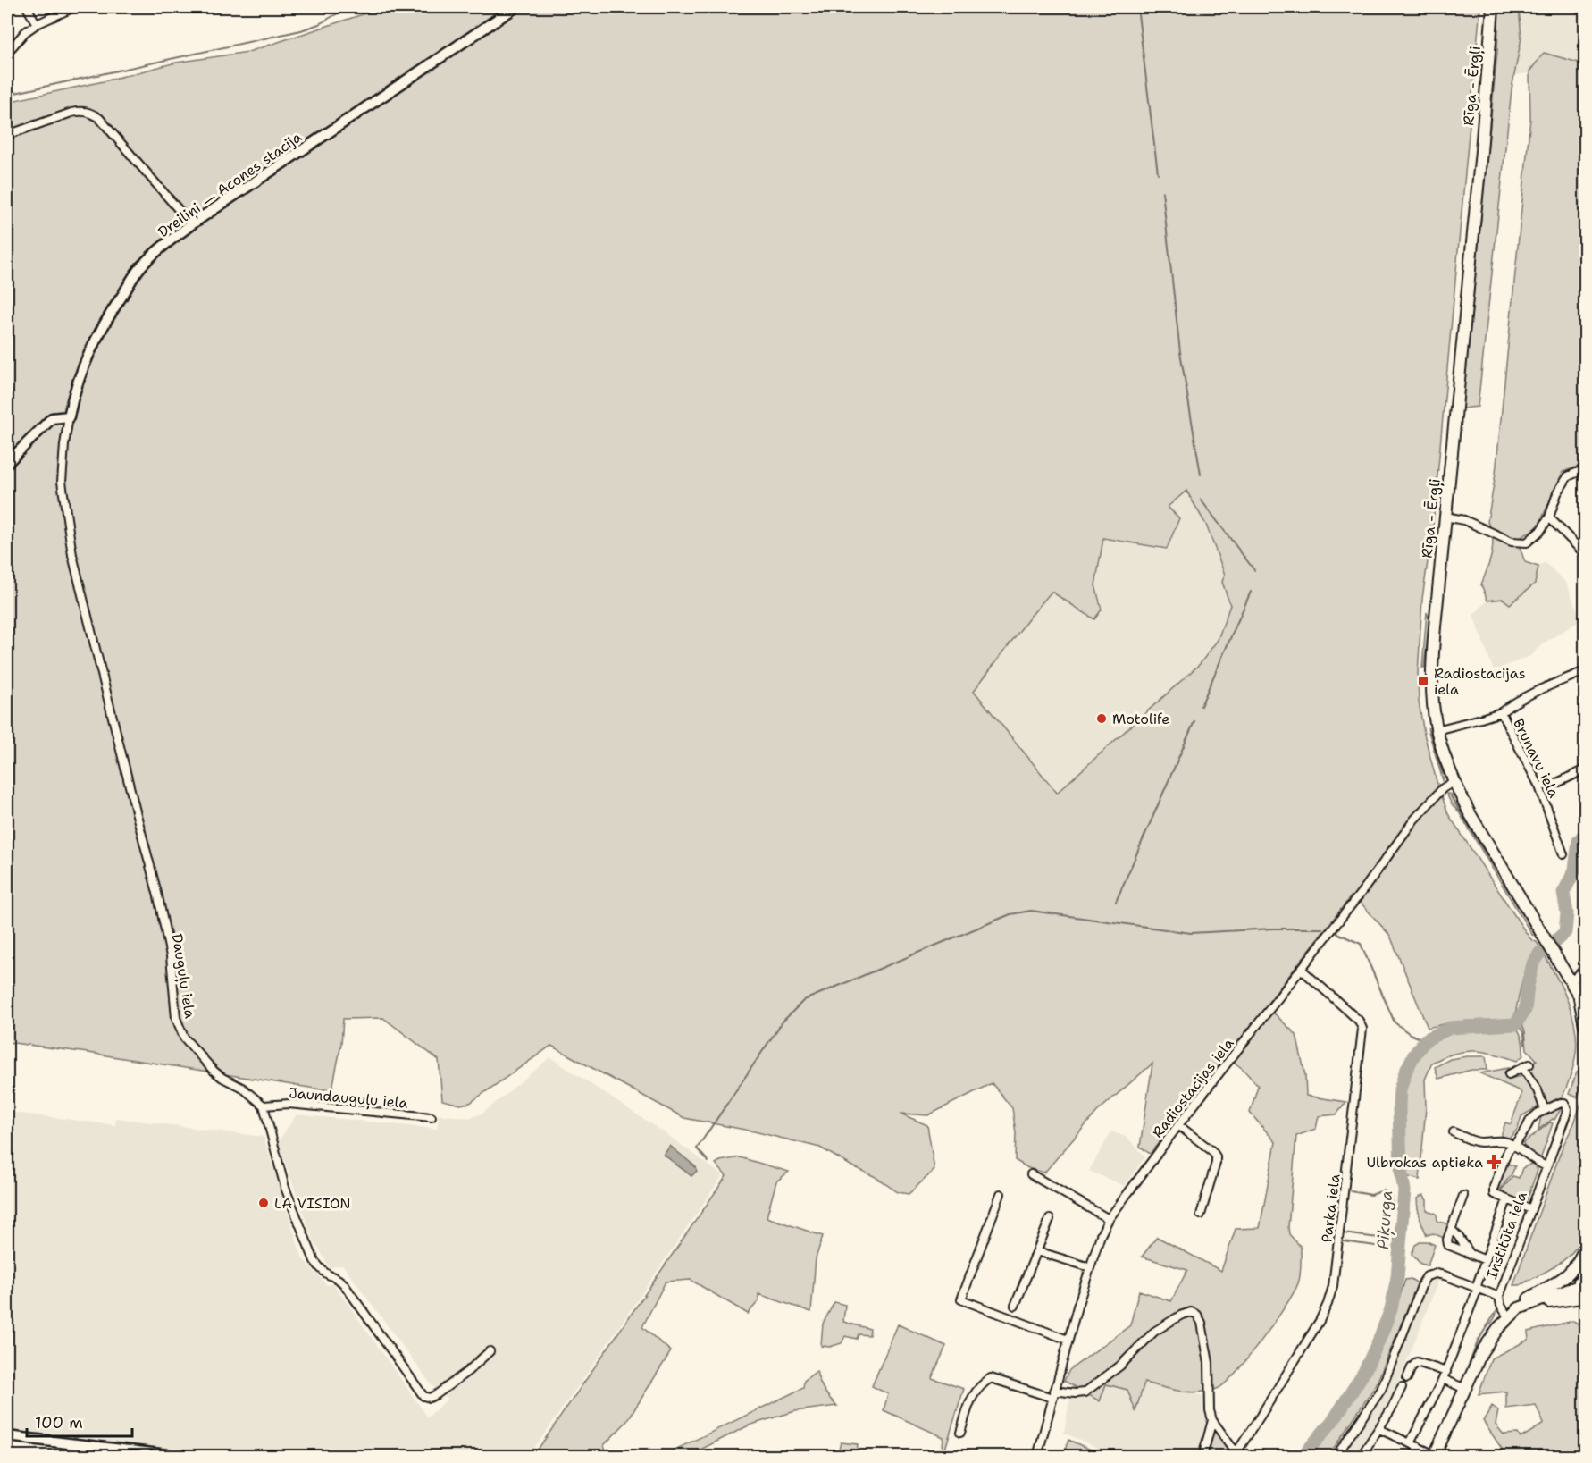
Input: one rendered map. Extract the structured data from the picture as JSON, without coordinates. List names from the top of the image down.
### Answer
{
  "streets": {
    "main road": ["Rīga - Ērgļi", "Dreiliņi — Acones stacija"],
    "street": [
      "Brunavu iela",
      "Dauguļu iela",
      "Radiostacijas iela",
      "Jaundauguļu iela",
      "Parka iela",
      "Institūta iela"
    ]
  },
  "crossings": [
    ["Rīga - Ērgļi", "Brunavu iela"],
    ["Rīga - Ērgļi", "Radiostacijas iela"],
    ["Dreiliņi — Acones stacija", "Dauguļu iela"],
    ["Dauguļu iela", "Jaundauguļu iela"],
    ["Radiostacijas iela", "Parka iela"]
  ],
  "water": ["Piķurga"],
  "places": {
    "transit": ["Radiostacijas iela"],
    "other": ["Motolife", "LA VISION"],
    "health": ["Ulbrokas aptieka"]
  },
  "scale_bar": "100 m"
}
